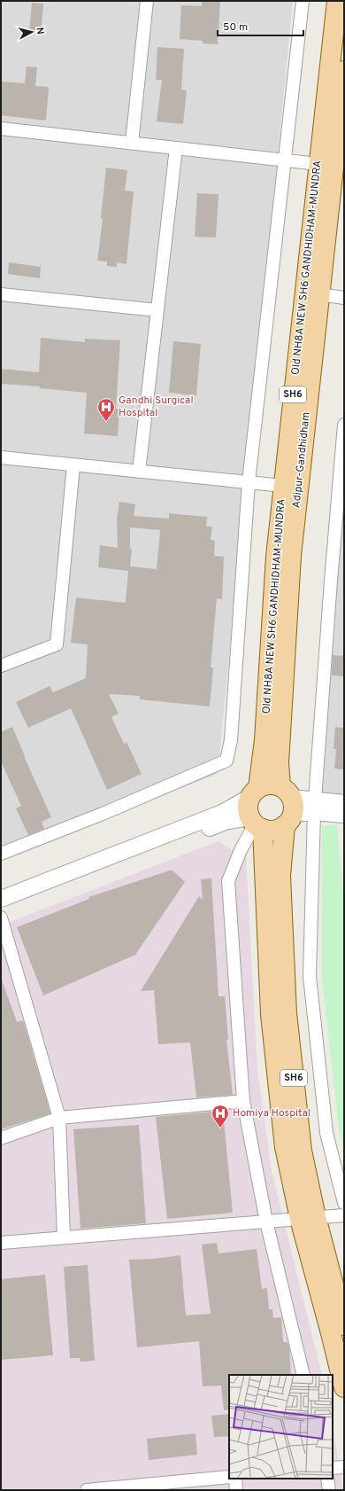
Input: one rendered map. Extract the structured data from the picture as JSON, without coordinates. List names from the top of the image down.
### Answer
{
  "streets": {
    "main road": ["Old NH8A NEW SH6 GANDHIDHAM-MUNDRA", "SH6", "Adipur-Gandhidham"]
  },
  "crossings": [
    ["Old NH8A NEW SH6 GANDHIDHAM-MUNDRA", "SH6"],
    ["Old NH8A NEW SH6 GANDHIDHAM-MUNDRA", "Adipur-Gandhidham"],
    ["SH6", "Adipur-Gandhidham"]
  ],
  "places": {
    "hospital": ["Gandhi Surgical Hospital", "Homiya Hospital"]
  },
  "scale_bar": "50 m",
  "north": "right"
}
